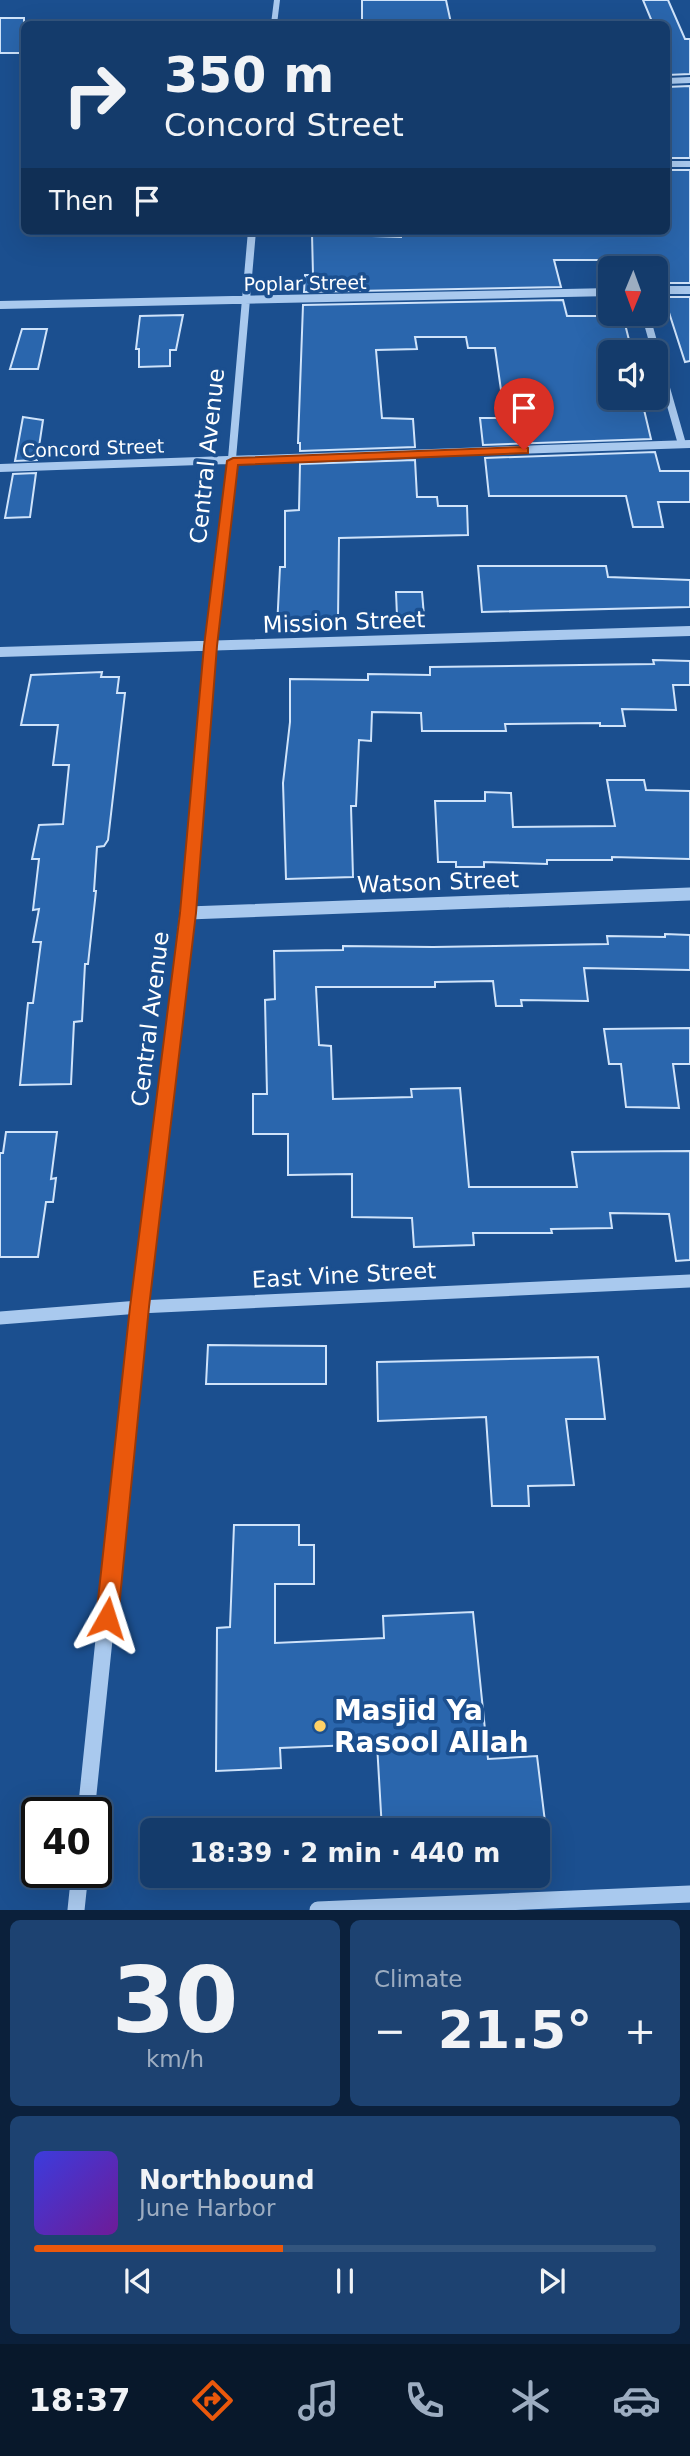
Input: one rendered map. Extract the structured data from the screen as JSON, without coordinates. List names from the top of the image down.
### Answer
{
  "streets": {
    "street": [
      "Poplar Street",
      "Concord Street",
      "Central Avenue",
      "Mission Street",
      "Watson Street",
      "East Vine Street"
    ]
  },
  "crossings": [
    ["Poplar Street", "Central Avenue"],
    ["Concord Street", "Central Avenue"],
    ["Central Avenue", "Mission Street"],
    ["Central Avenue", "Watson Street"],
    ["Central Avenue", "East Vine Street"]
  ],
  "places": ["Masjid Ya Rasool Allah"],
  "north": "bottom",
  "page": {
    "turn": ["350 m", "Concord Street"],
    "then": "Then",
    "limit": "40",
    "trip": "18:39 · 2 min · 440 m",
    "tile": [
      ["30", "km/h"],
      "Climate"
    ],
    "heat": ["−", "21.5°", "+"],
    "song": ["Northbound", "June Harbor"],
    "tabs": "18:37"
  }
}
